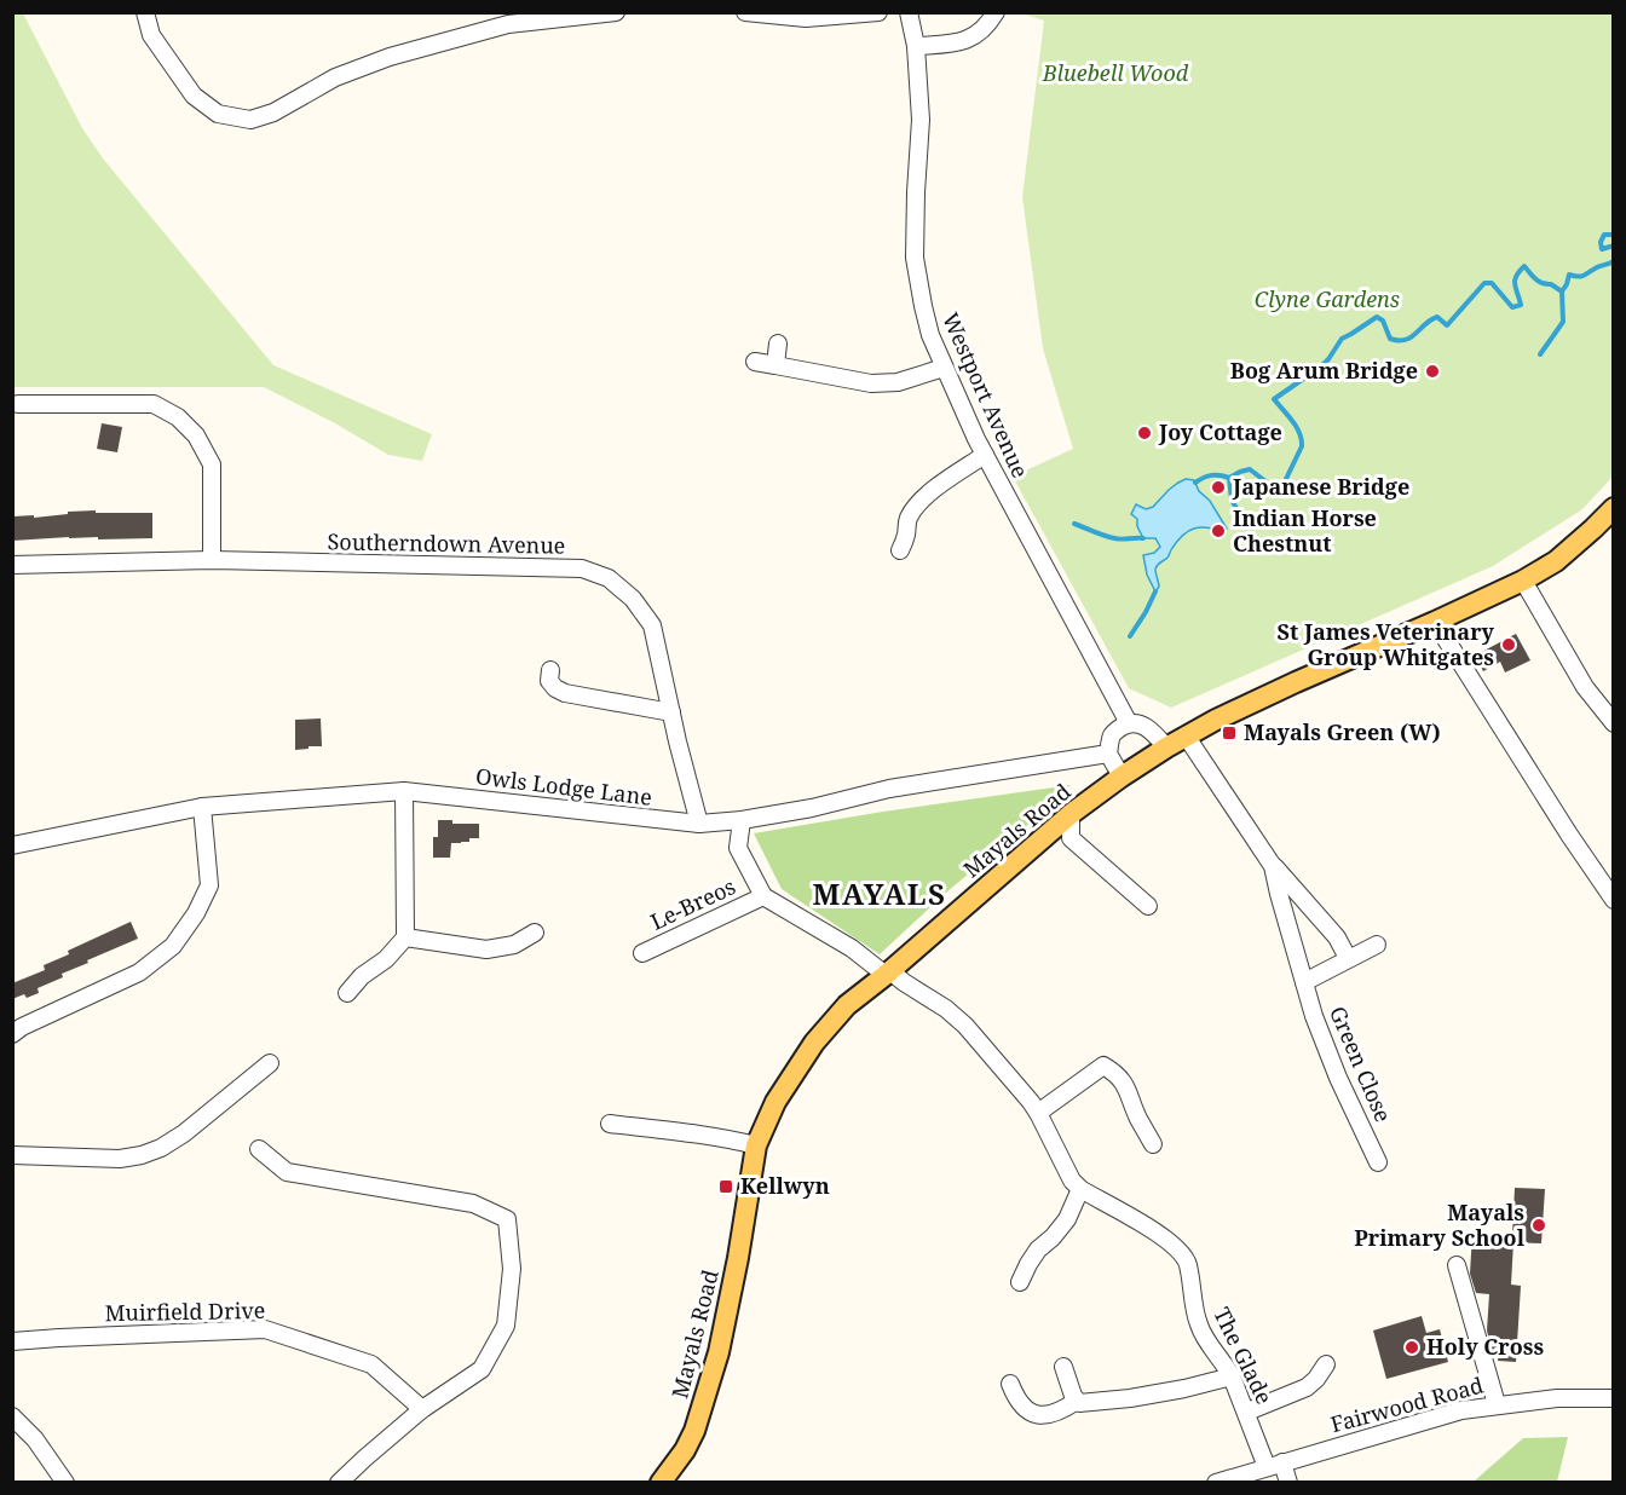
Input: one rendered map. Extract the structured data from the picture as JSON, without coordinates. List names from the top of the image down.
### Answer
{
  "streets": {
    "main road": ["Mayals Road"],
    "street": [
      "Westport Avenue",
      "Southerndown Avenue",
      "Owls Lodge Lane",
      "Le-Breos",
      "Green Close",
      "Muirfield Drive",
      "The Glade",
      "Fairwood Road"
    ]
  },
  "crossings": [
    ["Southerndown Avenue", "Owls Lodge Lane"],
    ["Mayals Road", "Green Close"],
    ["Mayals Road", "The Glade"],
    ["Le-Breos", "The Glade"],
    ["The Glade", "Fairwood Road"]
  ],
  "districts": ["MAYALS"],
  "parks": ["Bluebell Wood", "Clyne Gardens"],
  "places": {
    "other": [
      "Bog Arum Bridge",
      "Joy Cottage",
      "Japanese Bridge",
      "Indian Horse Chestnut",
      "St James Veterinary Group Whitgates",
      "Mayals Primary School",
      "Holy Cross"
    ],
    "transit": ["Mayals Green (W)", "Kellwyn"]
  }
}
